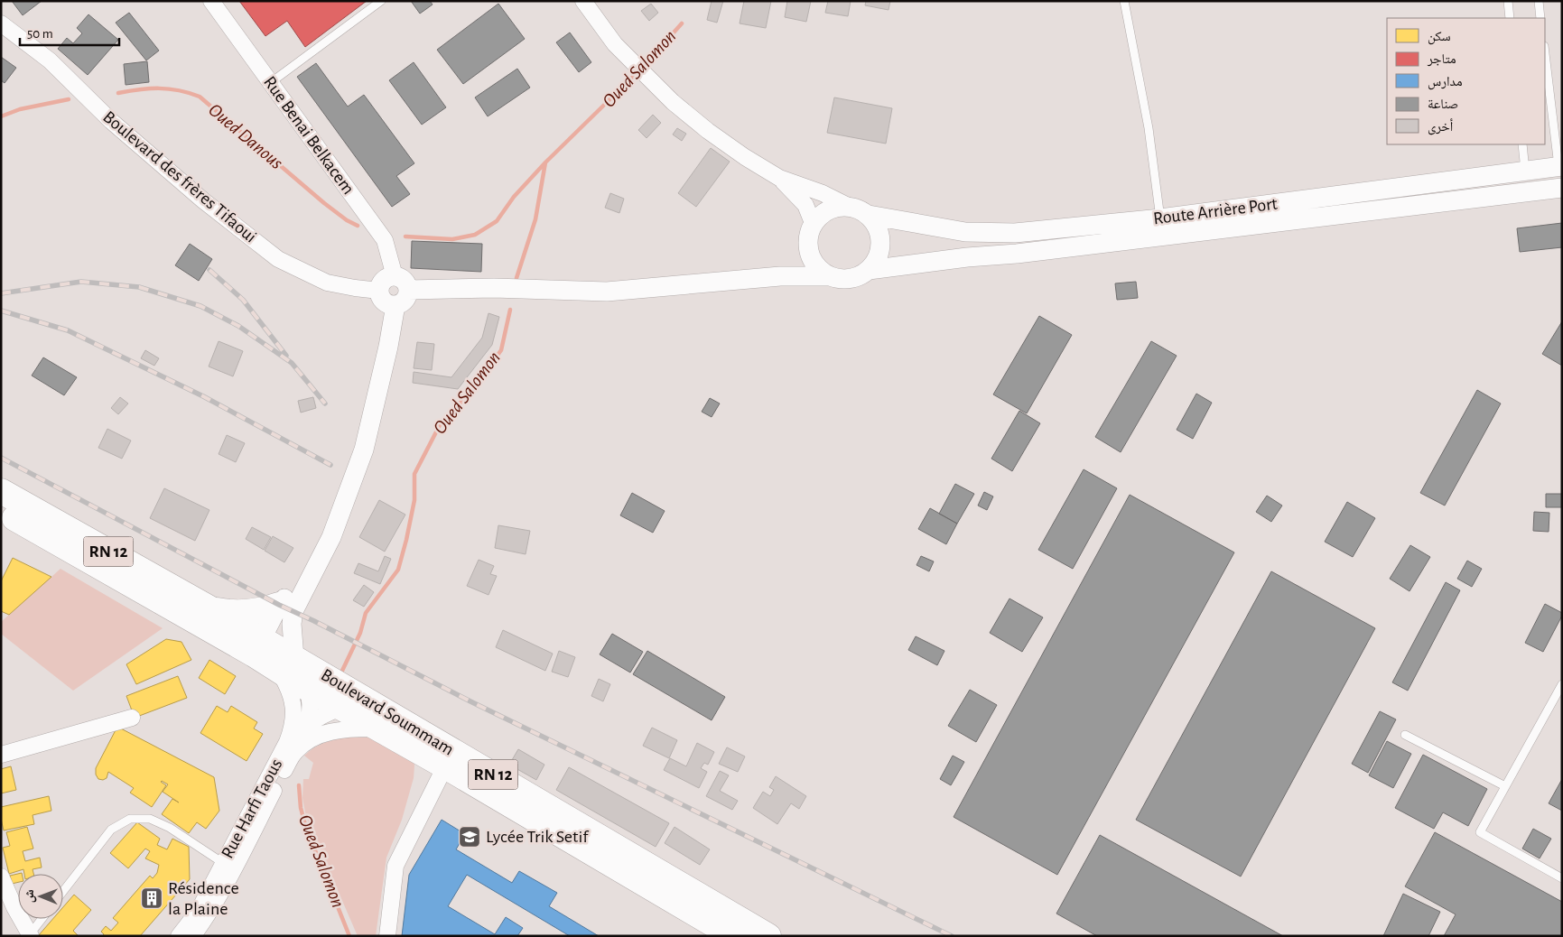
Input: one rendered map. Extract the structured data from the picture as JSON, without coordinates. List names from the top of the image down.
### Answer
{
  "streets": {
    "main road": ["RN 12", "Boulevard Soummam"],
    "street": [
      "Rue Benai Belkacem",
      "Boulevard des frères Tifaoui",
      "Route Arrière Port",
      "Rue Harfi Taous"
    ]
  },
  "crossings": [
    ["Rue Benai Belkacem", "Boulevard des frères Tifaoui"],
    ["RN 12", "Boulevard Soummam"],
    ["Boulevard Soummam", "Rue Harfi Taous"]
  ],
  "water": ["Oued Salomon", "Oued Danous"],
  "places": {
    "school or university": ["Lycée Trik Setif"],
    "building": ["Résidence la Plaine"]
  },
  "legend": [
    "سكن",
    "متاجر",
    "مدارس",
    "صناعة",
    "أخرى"
  ],
  "scale_bar": "50 m",
  "north": "left"
}
